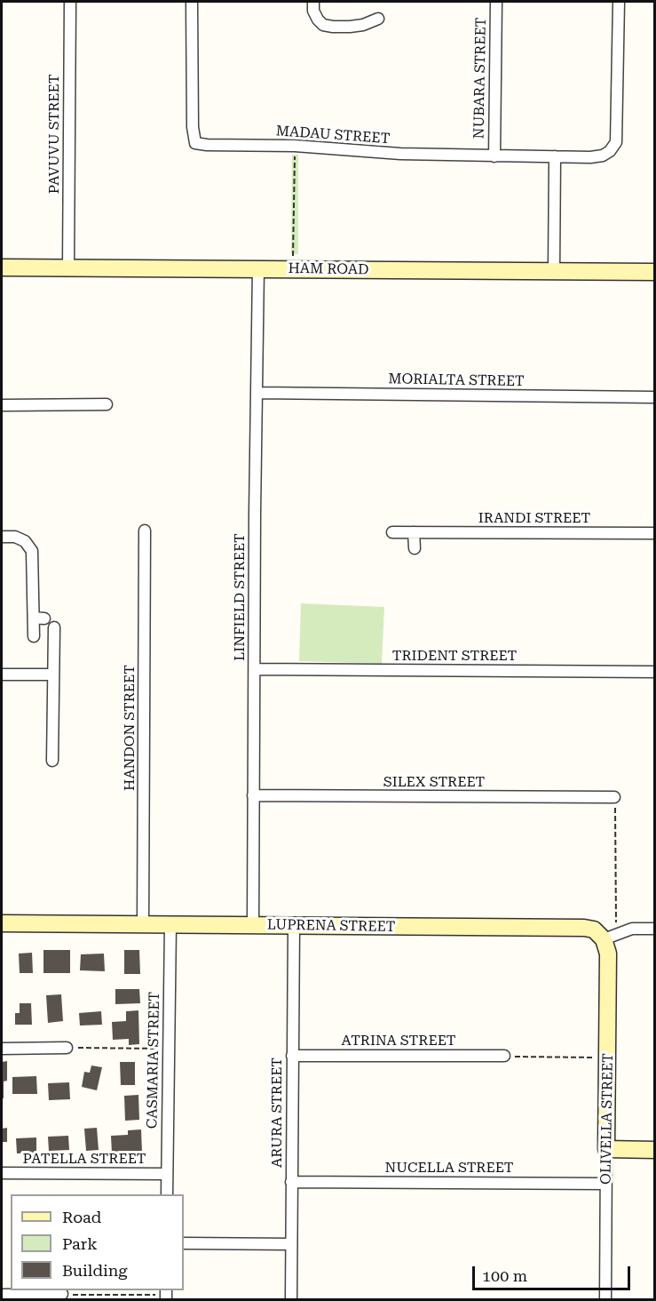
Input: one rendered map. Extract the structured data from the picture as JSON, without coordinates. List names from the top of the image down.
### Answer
{
  "streets": {
    "street": [
      "NUBARA STREET",
      "PAVUVU STREET",
      "MADAU STREET",
      "HAM ROAD",
      "MORIALTA STREET",
      "IRANDI STREET",
      "LINFIELD STREET",
      "TRIDENT STREET",
      "HANDON STREET",
      "SILEX STREET",
      "LUPRENA STREET",
      "ATRINA STREET",
      "CASMARIA STREET",
      "ARURA STREET",
      "OLIVELLA STREET",
      "PATELLA STREET",
      "NUCELLA STREET"
    ]
  },
  "crossings": [
    ["NUBARA STREET", "MADAU STREET"],
    ["PAVUVU STREET", "HAM ROAD"],
    ["HAM ROAD", "LINFIELD STREET"],
    ["MORIALTA STREET", "LINFIELD STREET"],
    ["LINFIELD STREET", "TRIDENT STREET"],
    ["LINFIELD STREET", "SILEX STREET"],
    ["LINFIELD STREET", "LUPRENA STREET"],
    ["HANDON STREET", "LUPRENA STREET"],
    ["LUPRENA STREET", "CASMARIA STREET"],
    ["LUPRENA STREET", "ARURA STREET"],
    ["LUPRENA STREET", "OLIVELLA STREET"],
    ["ATRINA STREET", "ARURA STREET"],
    ["CASMARIA STREET", "PATELLA STREET"],
    ["ARURA STREET", "NUCELLA STREET"],
    ["OLIVELLA STREET", "NUCELLA STREET"]
  ],
  "legend": ["Road", "Park", "Building"],
  "scale_bar": "100 m"
}
